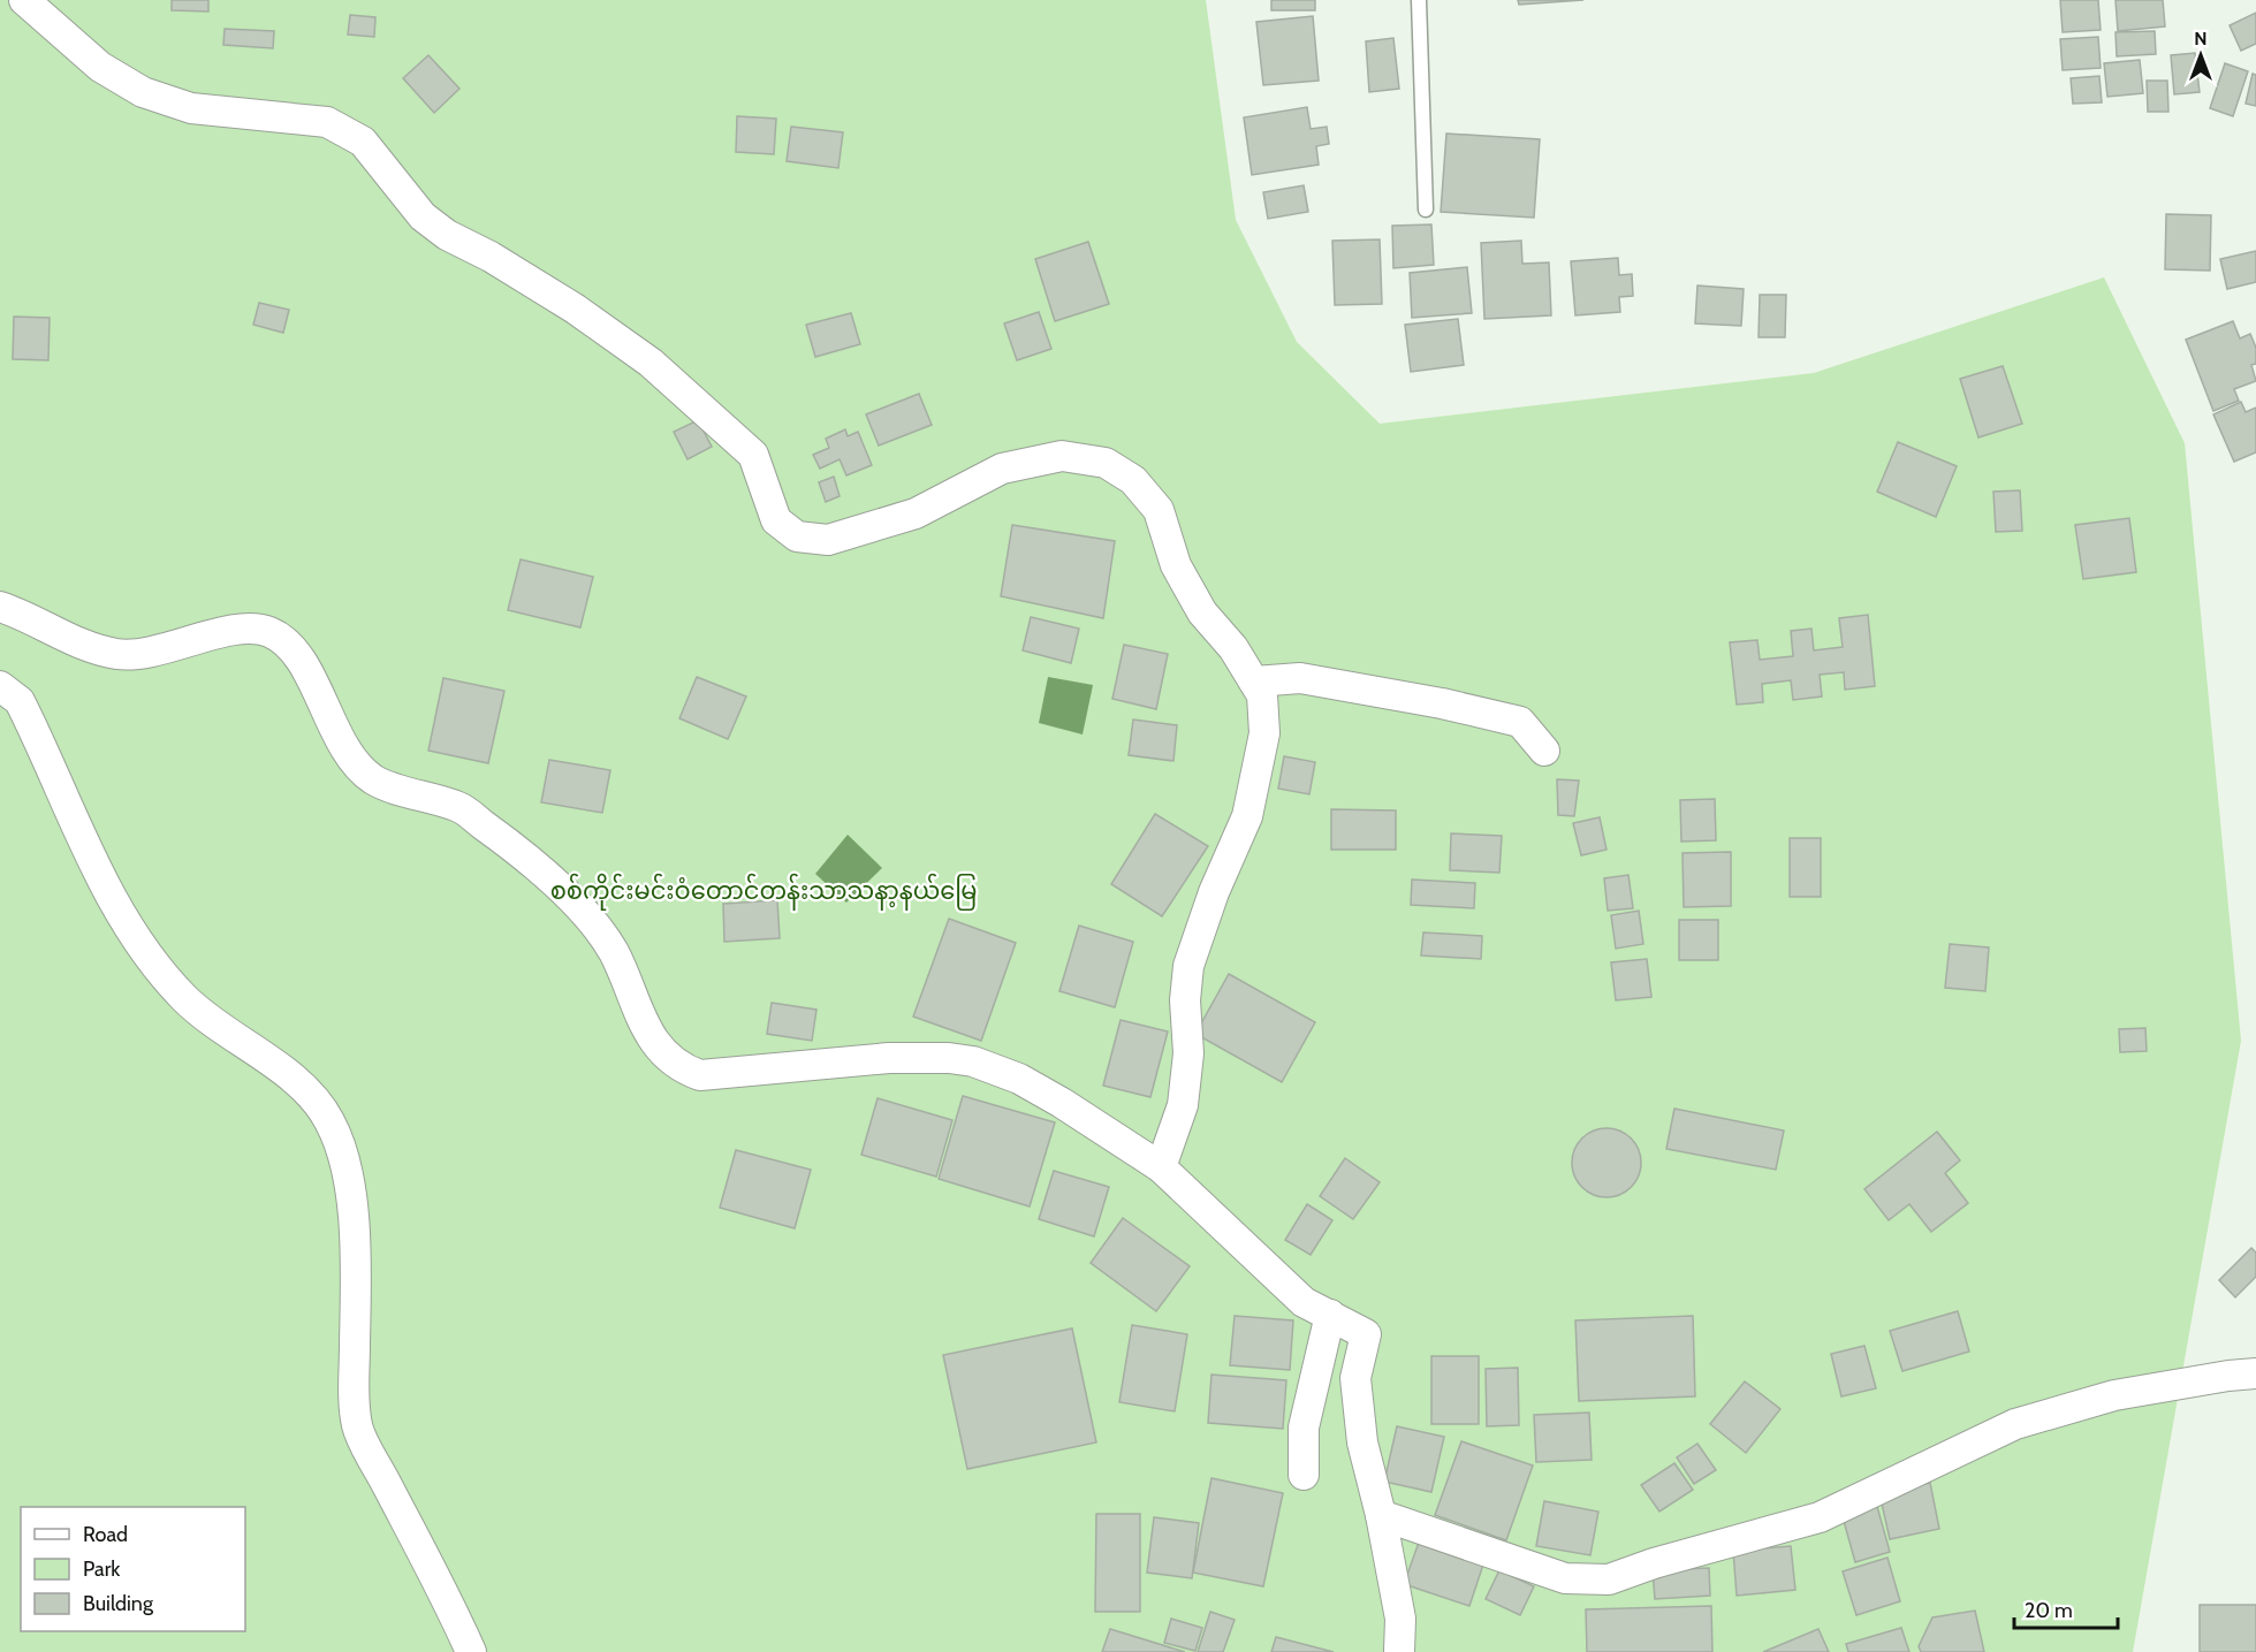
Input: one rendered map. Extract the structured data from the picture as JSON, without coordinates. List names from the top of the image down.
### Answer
{
  "parks": ["စစ်ကိုင်းမင်းဝံတောင်တန်းသာသနာ့နယ်မြေ"],
  "legend": ["Road", "Park", "Building"],
  "scale_bar": "20 m",
  "north": "top"
}
